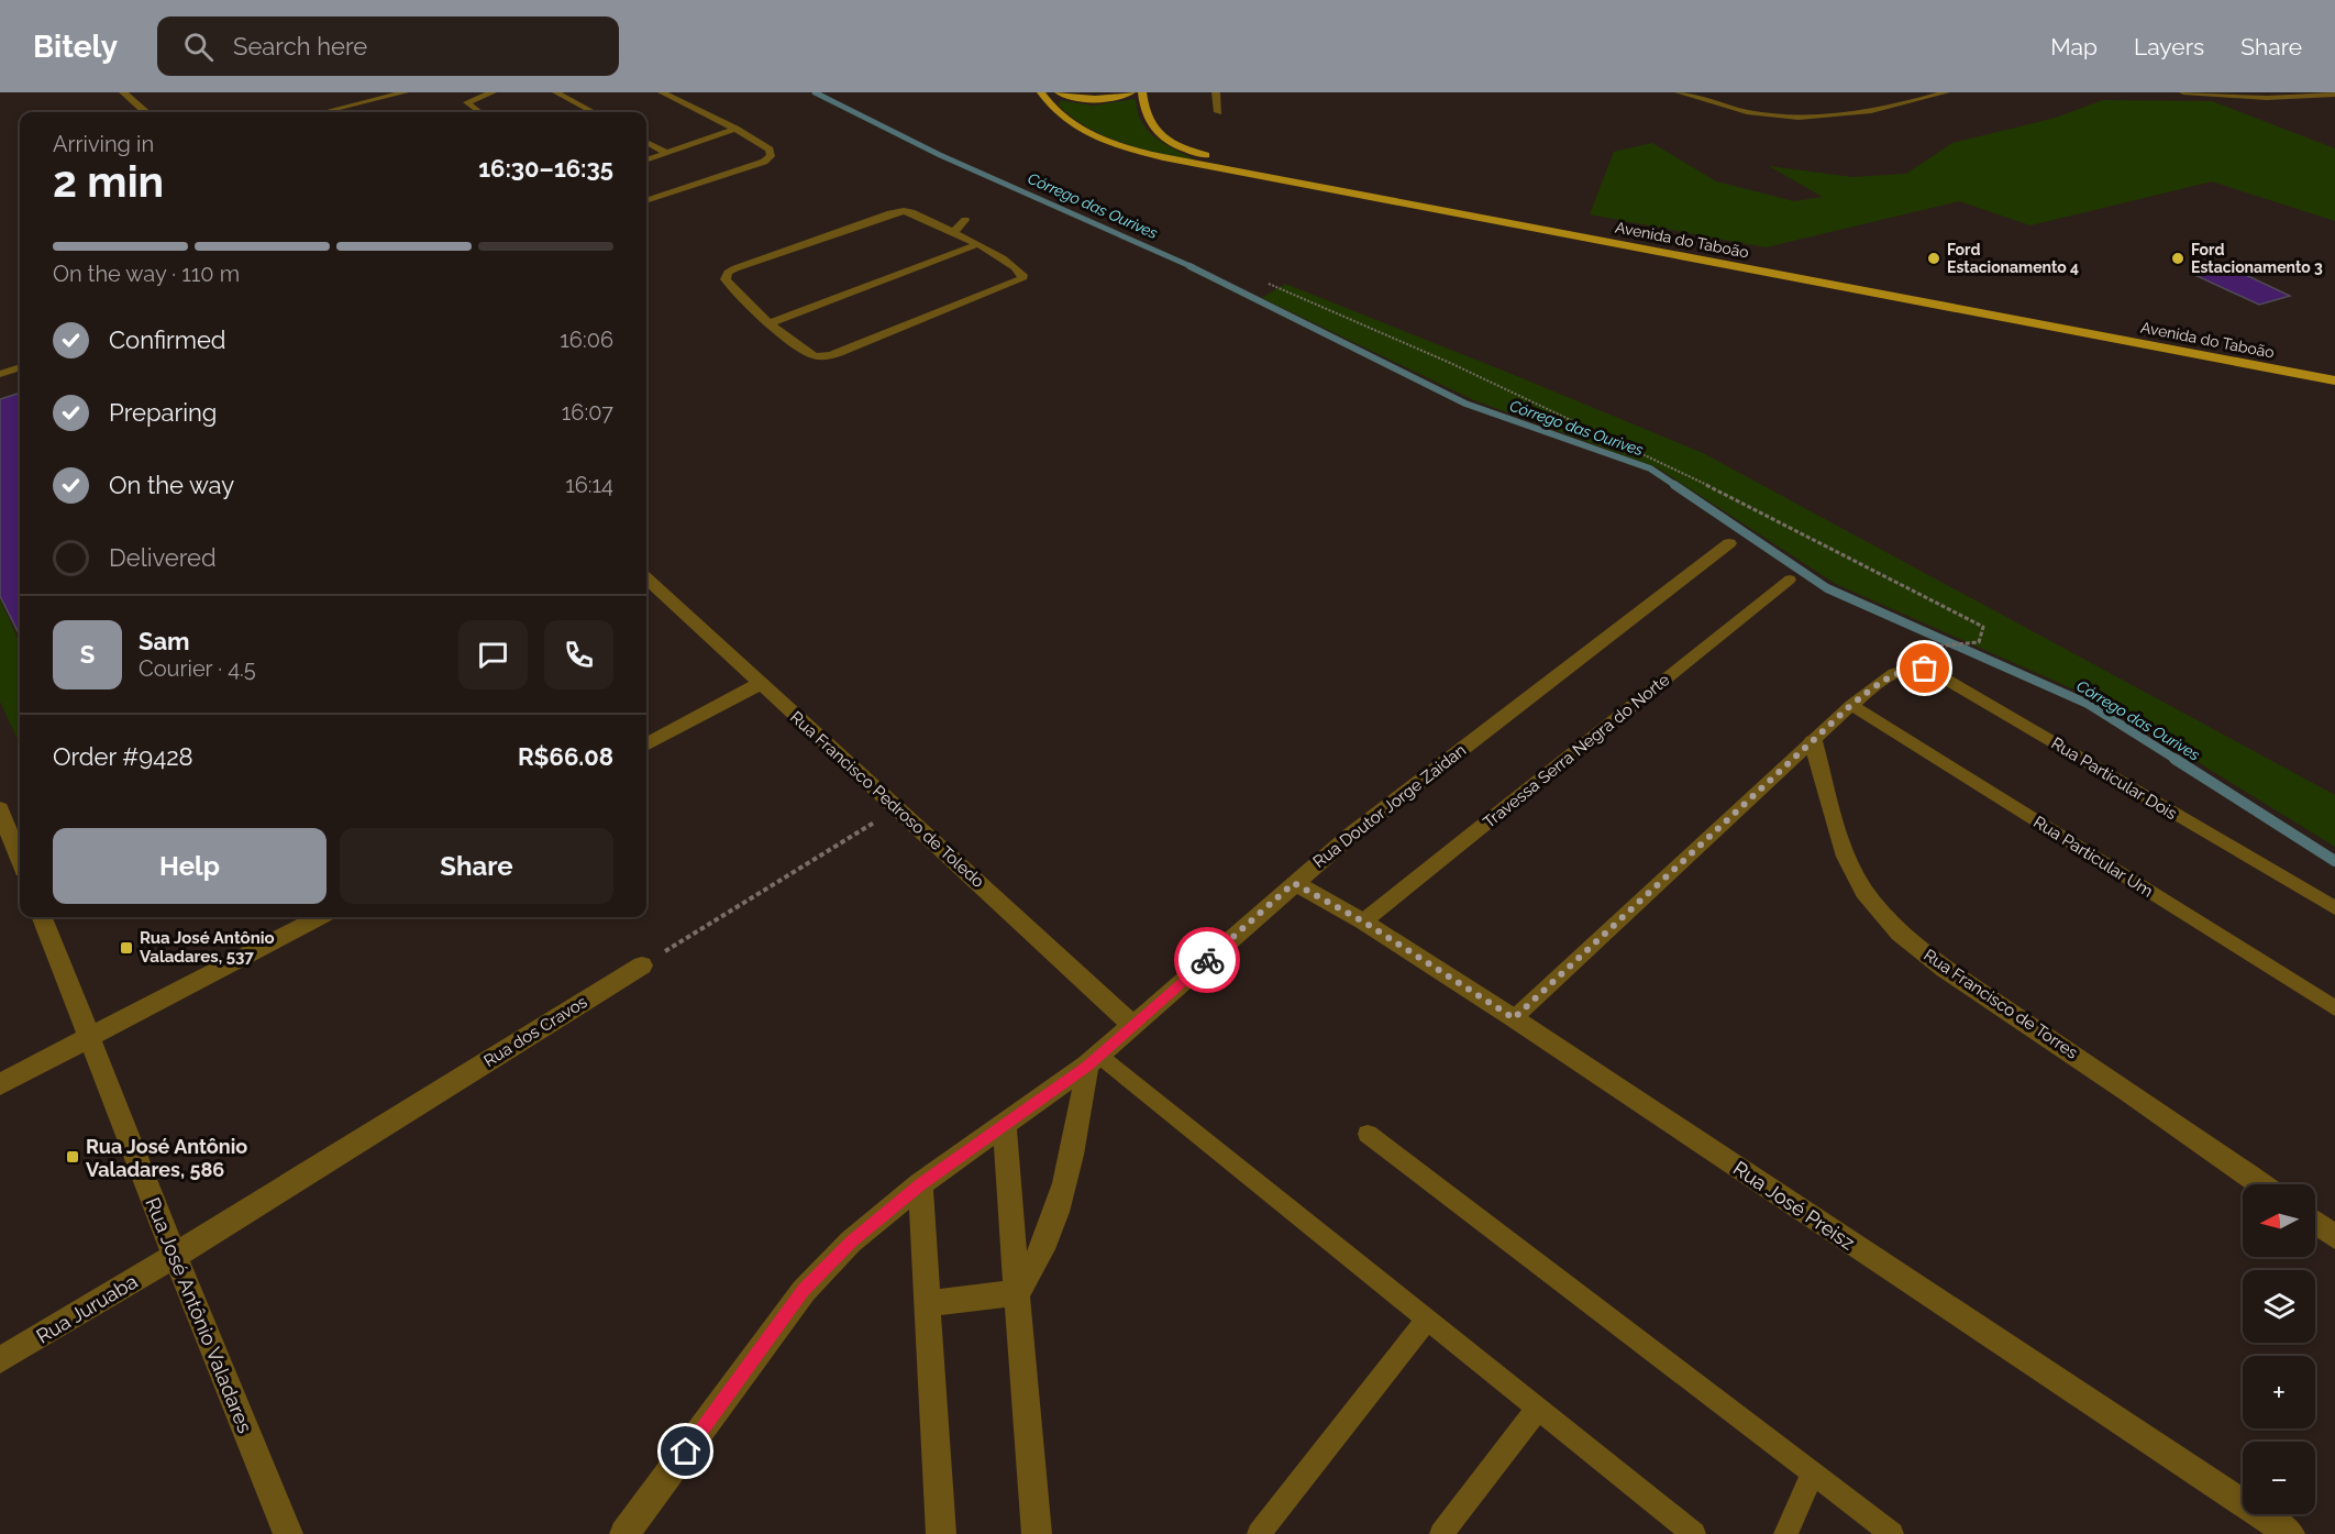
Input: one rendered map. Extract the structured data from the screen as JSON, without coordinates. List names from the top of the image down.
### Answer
{
  "streets": {
    "main road": ["Avenida do Taboão"],
    "street": [
      "Rua Francisco Pedroso de Toledo",
      "Rua Doutor Jorge Zaidan",
      "Rua Francisco de Torres",
      "Rua dos Cravos",
      "Rua José Preisz",
      "Rua Juruaba",
      "Rua José Antônio Valadares"
    ],
    "lane": ["Travessa Serra Negra do Norte", "Rua Particular Dois", "Rua Particular Um"]
  },
  "crossings": [
    ["Travessa Serra Negra do Norte", "Rua José Preisz"],
    ["Rua Particular Dois", "Rua Particular Um"],
    ["Rua Francisco Pedroso de Toledo", "Rua Doutor Jorge Zaidan"],
    ["Rua Doutor Jorge Zaidan", "Rua José Preisz"],
    ["Rua dos Cravos", "Rua Juruaba"],
    ["Rua dos Cravos", "Rua José Antônio Valadares"],
    ["Rua Juruaba", "Rua José Antônio Valadares"]
  ],
  "water": ["Córrego das Ourives"],
  "places": {
    "other": ["Ford Estacionamento 4", "Ford Estacionamento 3"],
    "transit": ["Rua José Antônio Valadares, 537", "Rua José Antônio Valadares, 586"]
  },
  "north": "left",
  "page": {
    "header": "Bitely",
    "search": "Search here",
    "nav": ["Map", "Layers", "Share"],
    "heading": ["2 min", "Arriving in", "16:30–16:35"],
    "panel": [
      "Sam",
      "Courier · 4.5",
      "Order #9428",
      "R$66.08"
    ],
    "bar": "On the way · 110 m",
    "list": [
      ["Confirmed", "16:06"],
      ["Preparing", "16:07"],
      ["On the way", "16:14"],
      "Delivered"
    ],
    "round": "S",
    "buttons": ["Help", "Share"],
    "map_buttons": ["+", "−"]
  }
}
